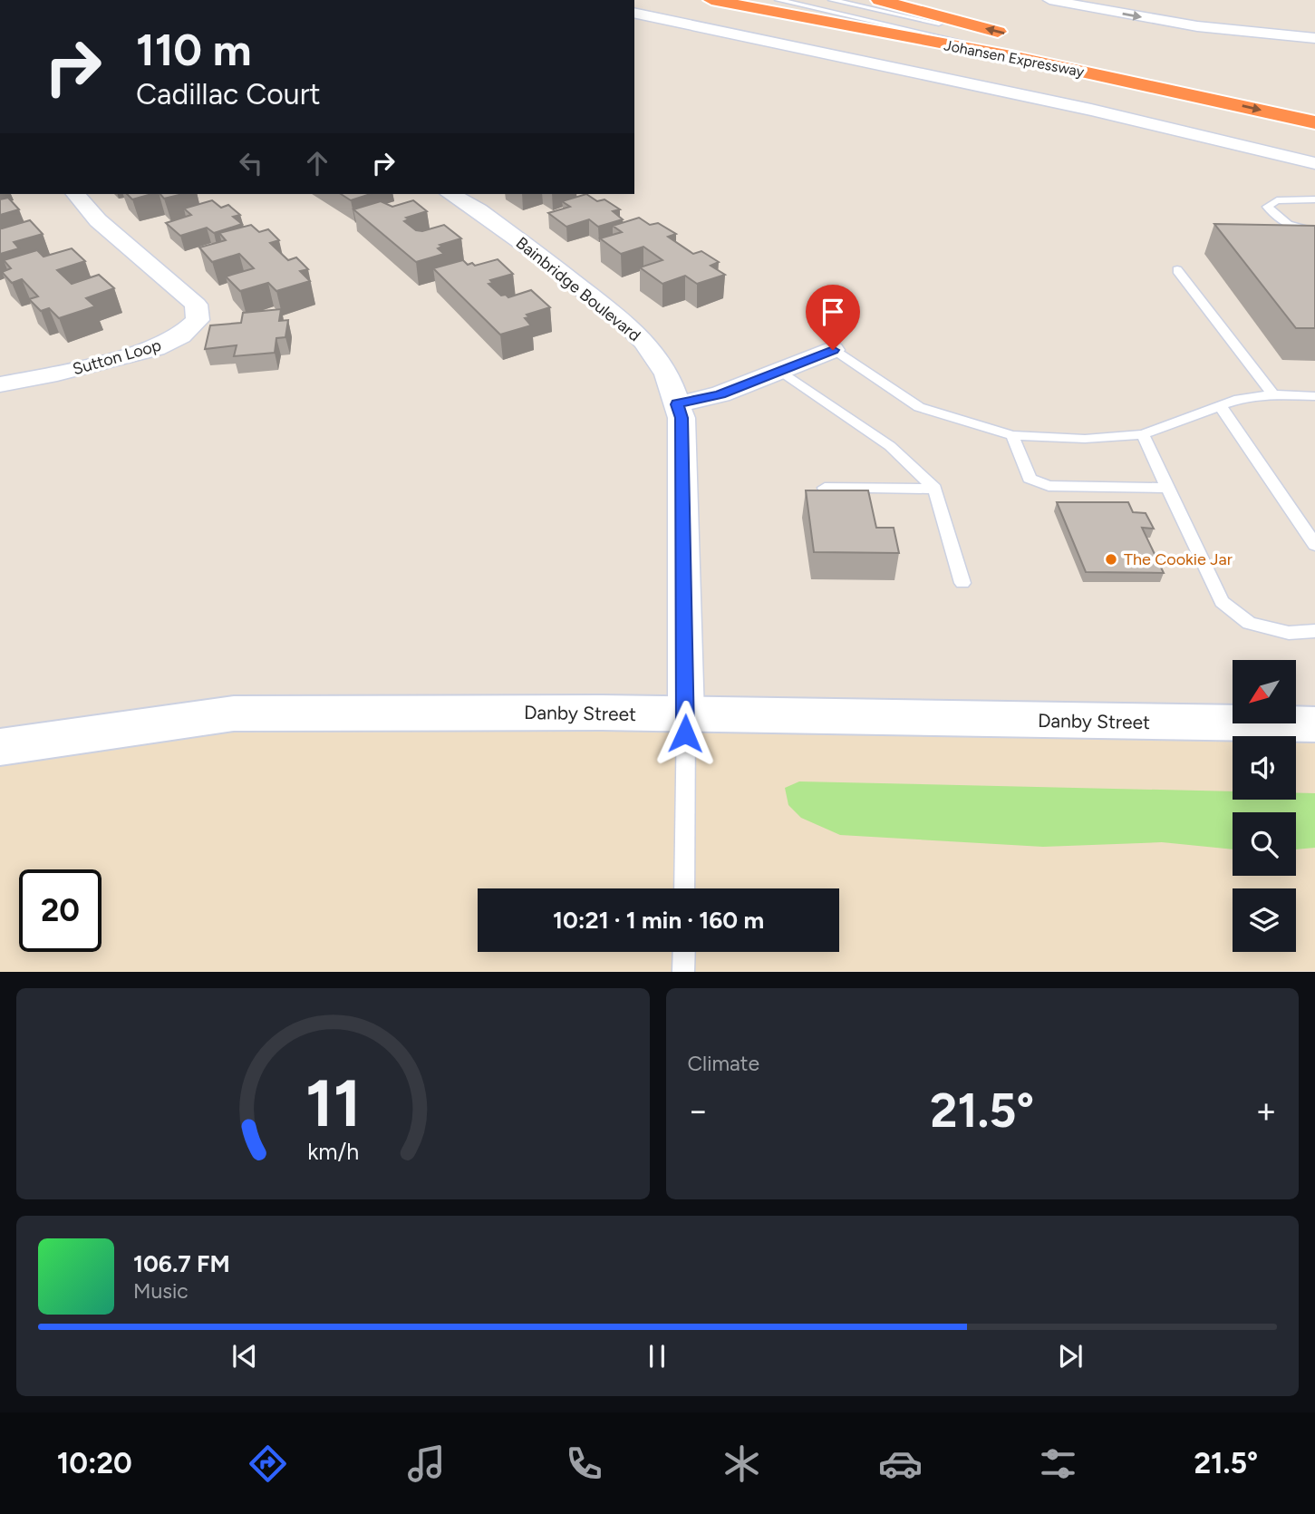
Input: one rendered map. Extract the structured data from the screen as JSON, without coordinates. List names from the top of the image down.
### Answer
{
  "streets": {
    "highway": ["Johansen Expressway"],
    "street": ["Bainbridge Boulevard", "Sutton Loop", "Danby Street"]
  },
  "crossings": [
    ["Bainbridge Boulevard", "Danby Street"]
  ],
  "places": ["The Cookie Jar"],
  "north": "bottom left",
  "page": {
    "turn": ["110 m", "Cadillac Court"],
    "limit": "20",
    "trip": "10:21 · 1 min · 160 m",
    "tile": "Climate",
    "heat": ["−", "21.5°", "+"],
    "song": ["106.7 FM", "Music"],
    "tabs": ["10:20", "21.5°"],
    "gauge": ["11", "km/h"]
  }
}
